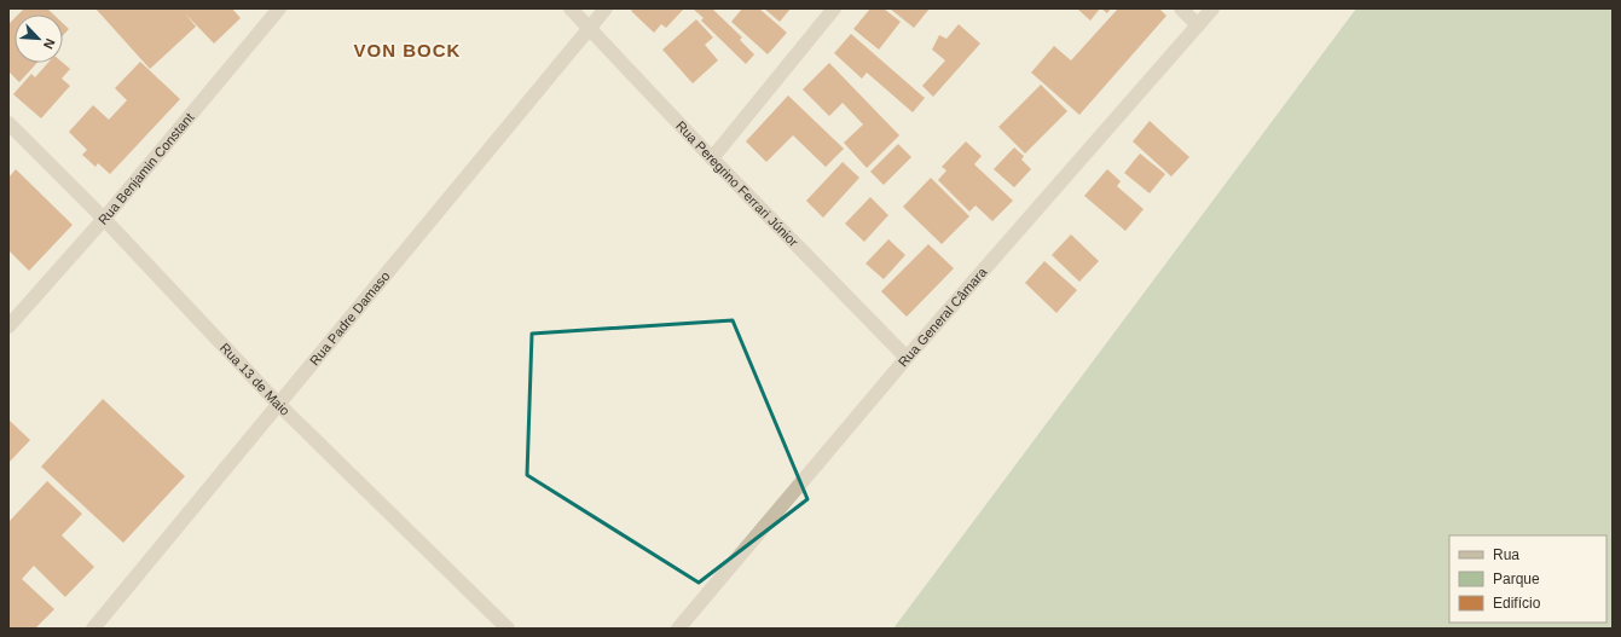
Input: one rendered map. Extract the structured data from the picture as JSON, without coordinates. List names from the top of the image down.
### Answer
{
  "streets": {
    "street": [
      "Rua Benjamin Constant",
      "Rua Peregrino Ferrari Júnior",
      "Rua General Câmara",
      "Rua Padre Damaso",
      "Rua 13 de Maio"
    ]
  },
  "crossings": [
    ["Rua Benjamin Constant", "Rua 13 de Maio"],
    ["Rua Peregrino Ferrari Júnior", "Rua General Câmara"],
    ["Rua Peregrino Ferrari Júnior", "Rua Padre Damaso"],
    ["Rua Padre Damaso", "Rua 13 de Maio"]
  ],
  "districts": ["VON BOCK"],
  "legend": ["Rua", "Parque", "Edifício"],
  "north": "bottom right"
}
